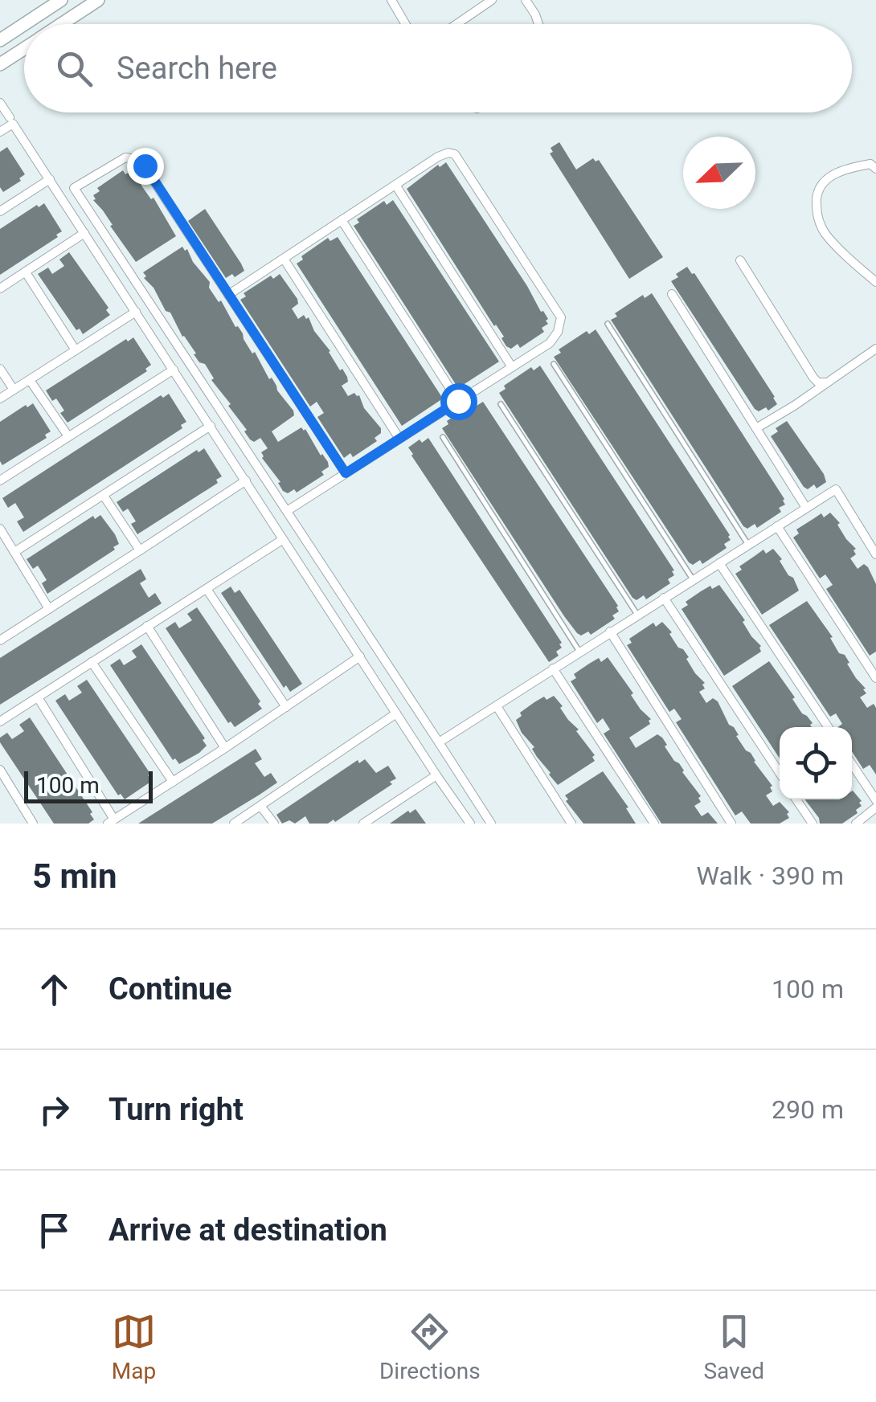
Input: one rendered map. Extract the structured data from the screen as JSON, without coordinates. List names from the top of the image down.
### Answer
{
  "scale_bar": "100 m",
  "north": "bottom left",
  "page": {
    "search": "Search here",
    "scale": "100 m",
    "heading": ["5 min", "Walk · 390 m"],
    "list": [
      ["Continue", "100 m"],
      ["Turn right", "290 m"],
      "Arrive at destination"
    ],
    "nav": ["Map", "Directions", "Saved"]
  }
}
